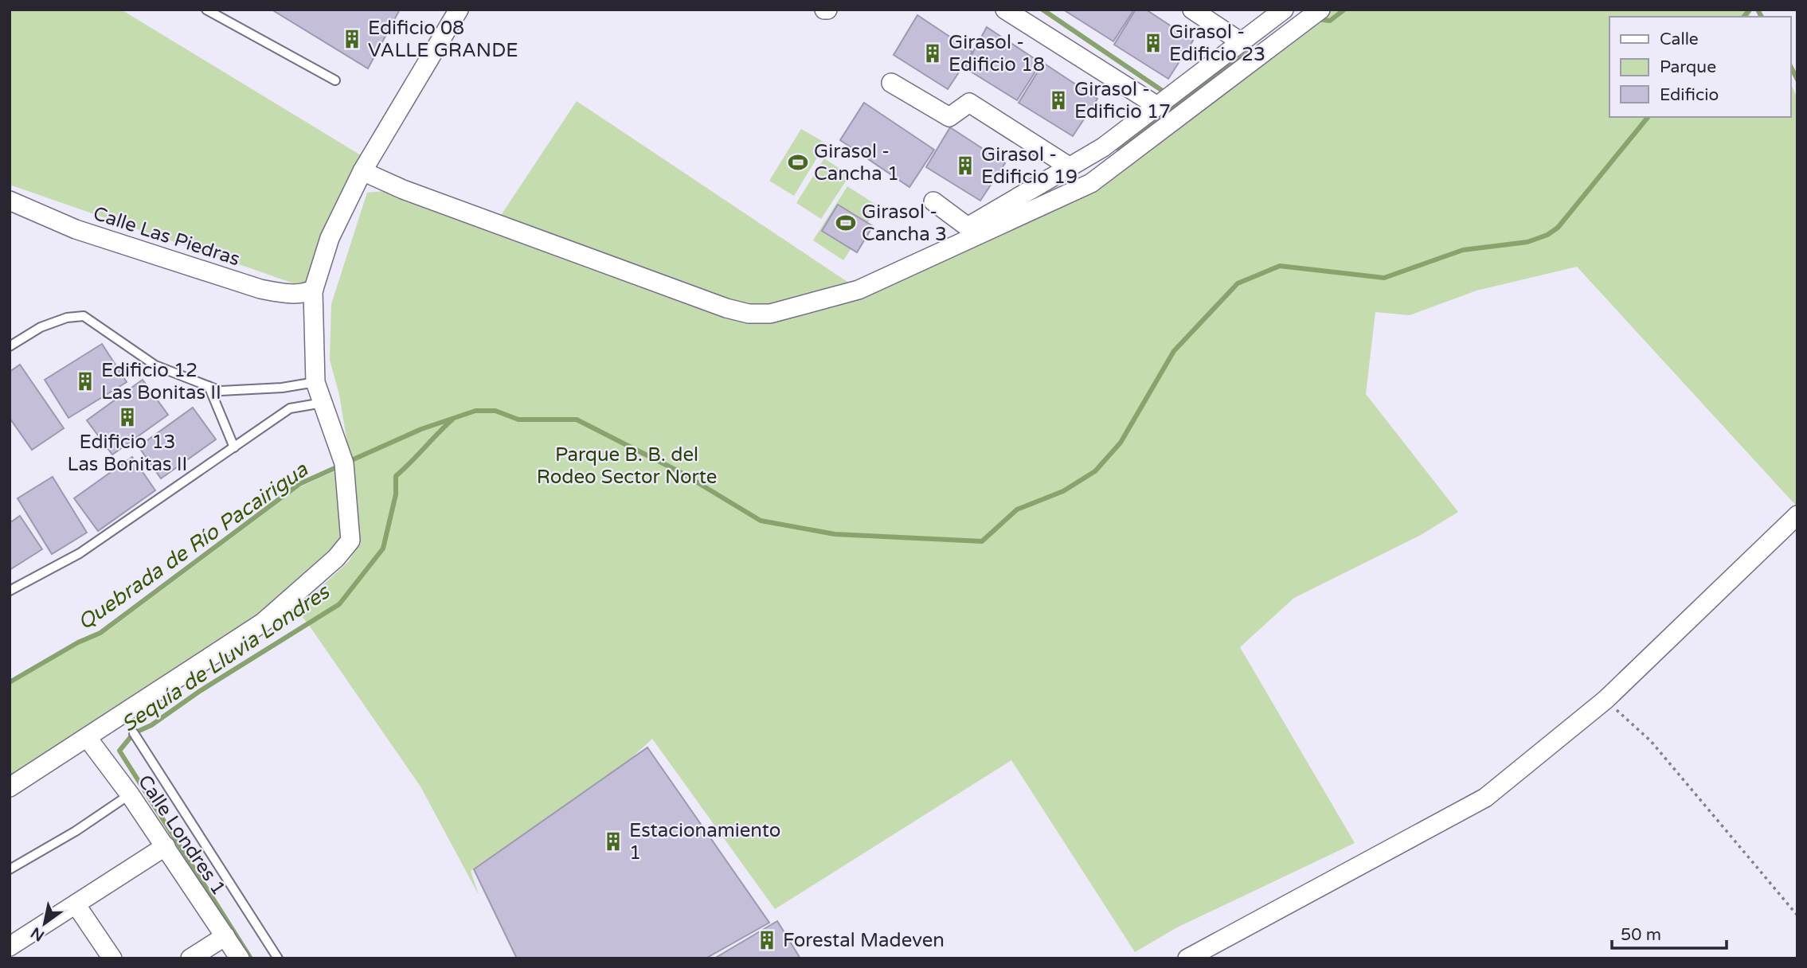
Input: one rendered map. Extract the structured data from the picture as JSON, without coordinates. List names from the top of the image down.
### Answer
{
  "streets": {
    "street": ["Calle Las Piedras", "Calle Londres 1"]
  },
  "water": ["Quebrada de Río Pacairigua", "Sequía de Lluvia Londres"],
  "parks": ["Parque B. B. del Rodeo Sector Norte"],
  "places": {
    "building": [
      "Edificio 08 VALLE GRANDE",
      "Girasol - Edificio 23",
      "Girasol - Edificio 18",
      "Girasol - Edificio 17",
      "Girasol - Edificio 19",
      "Edificio 12 Las Bonitas II",
      "Edificio 13 Las Bonitas II",
      "Estacionamiento 1",
      "Forestal Madeven"
    ],
    "sports": ["Girasol - Cancha 1", "Girasol - Cancha 3"]
  },
  "legend": ["Calle", "Parque", "Edificio"],
  "scale_bar": "50 m",
  "north": "bottom left"
}
